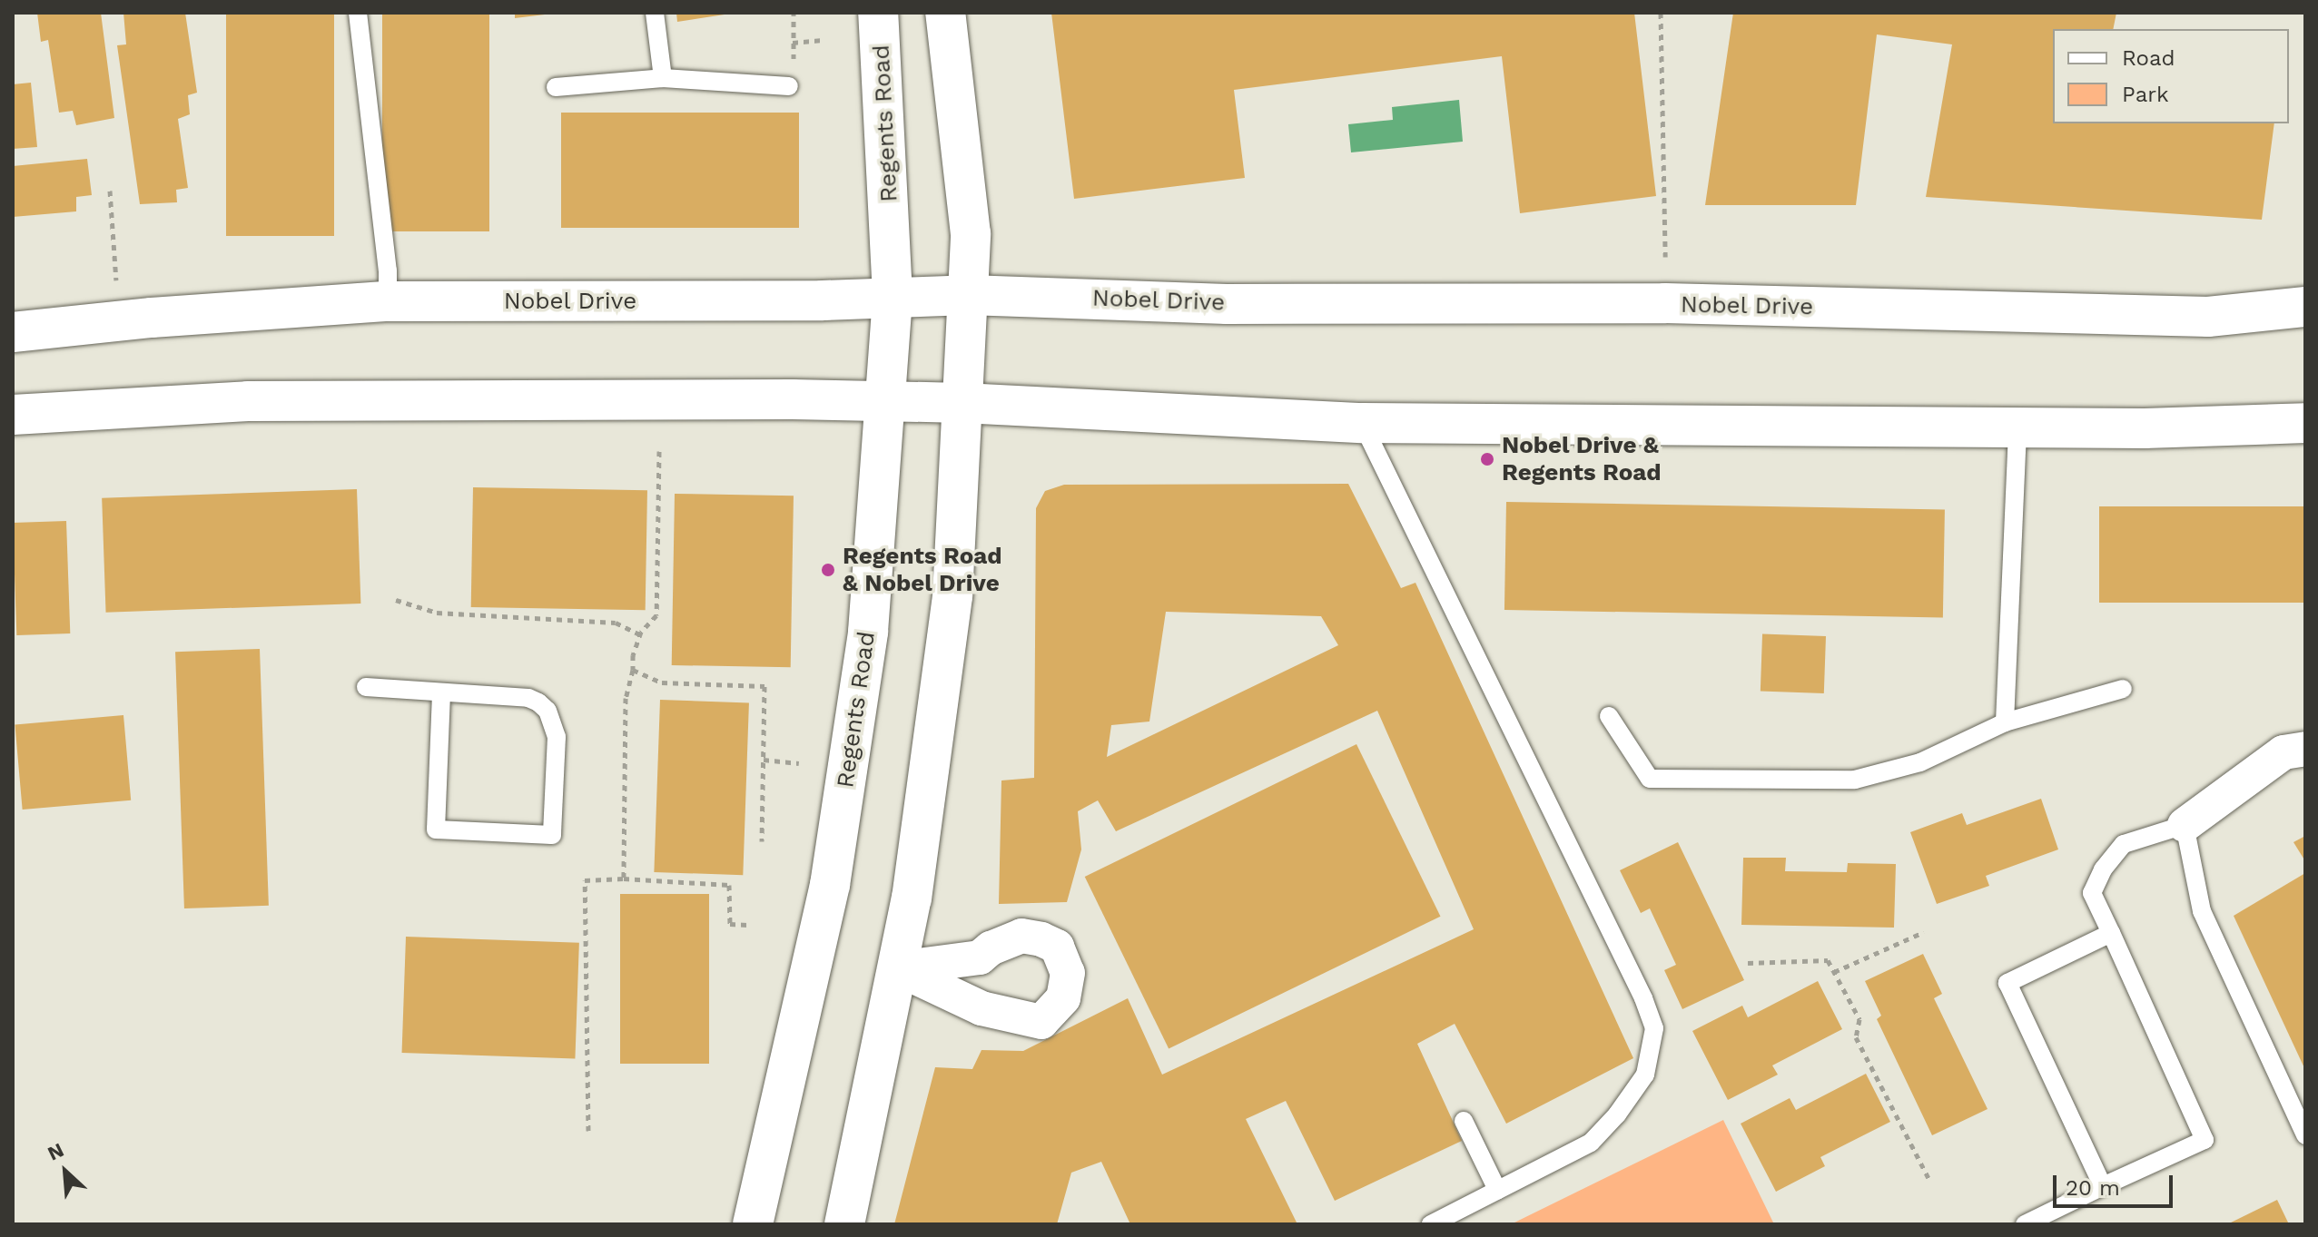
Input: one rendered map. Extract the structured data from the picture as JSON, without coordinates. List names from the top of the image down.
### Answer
{
  "streets": {
    "main road": ["Regents Road", "Nobel Drive"]
  },
  "crossings": [
    ["Regents Road", "Nobel Drive"]
  ],
  "places": ["Nobel Drive & Regents Road", "Regents Road & Nobel Drive"],
  "legend": ["Road", "Park"],
  "scale_bar": "20 m",
  "north": "top left"
}
